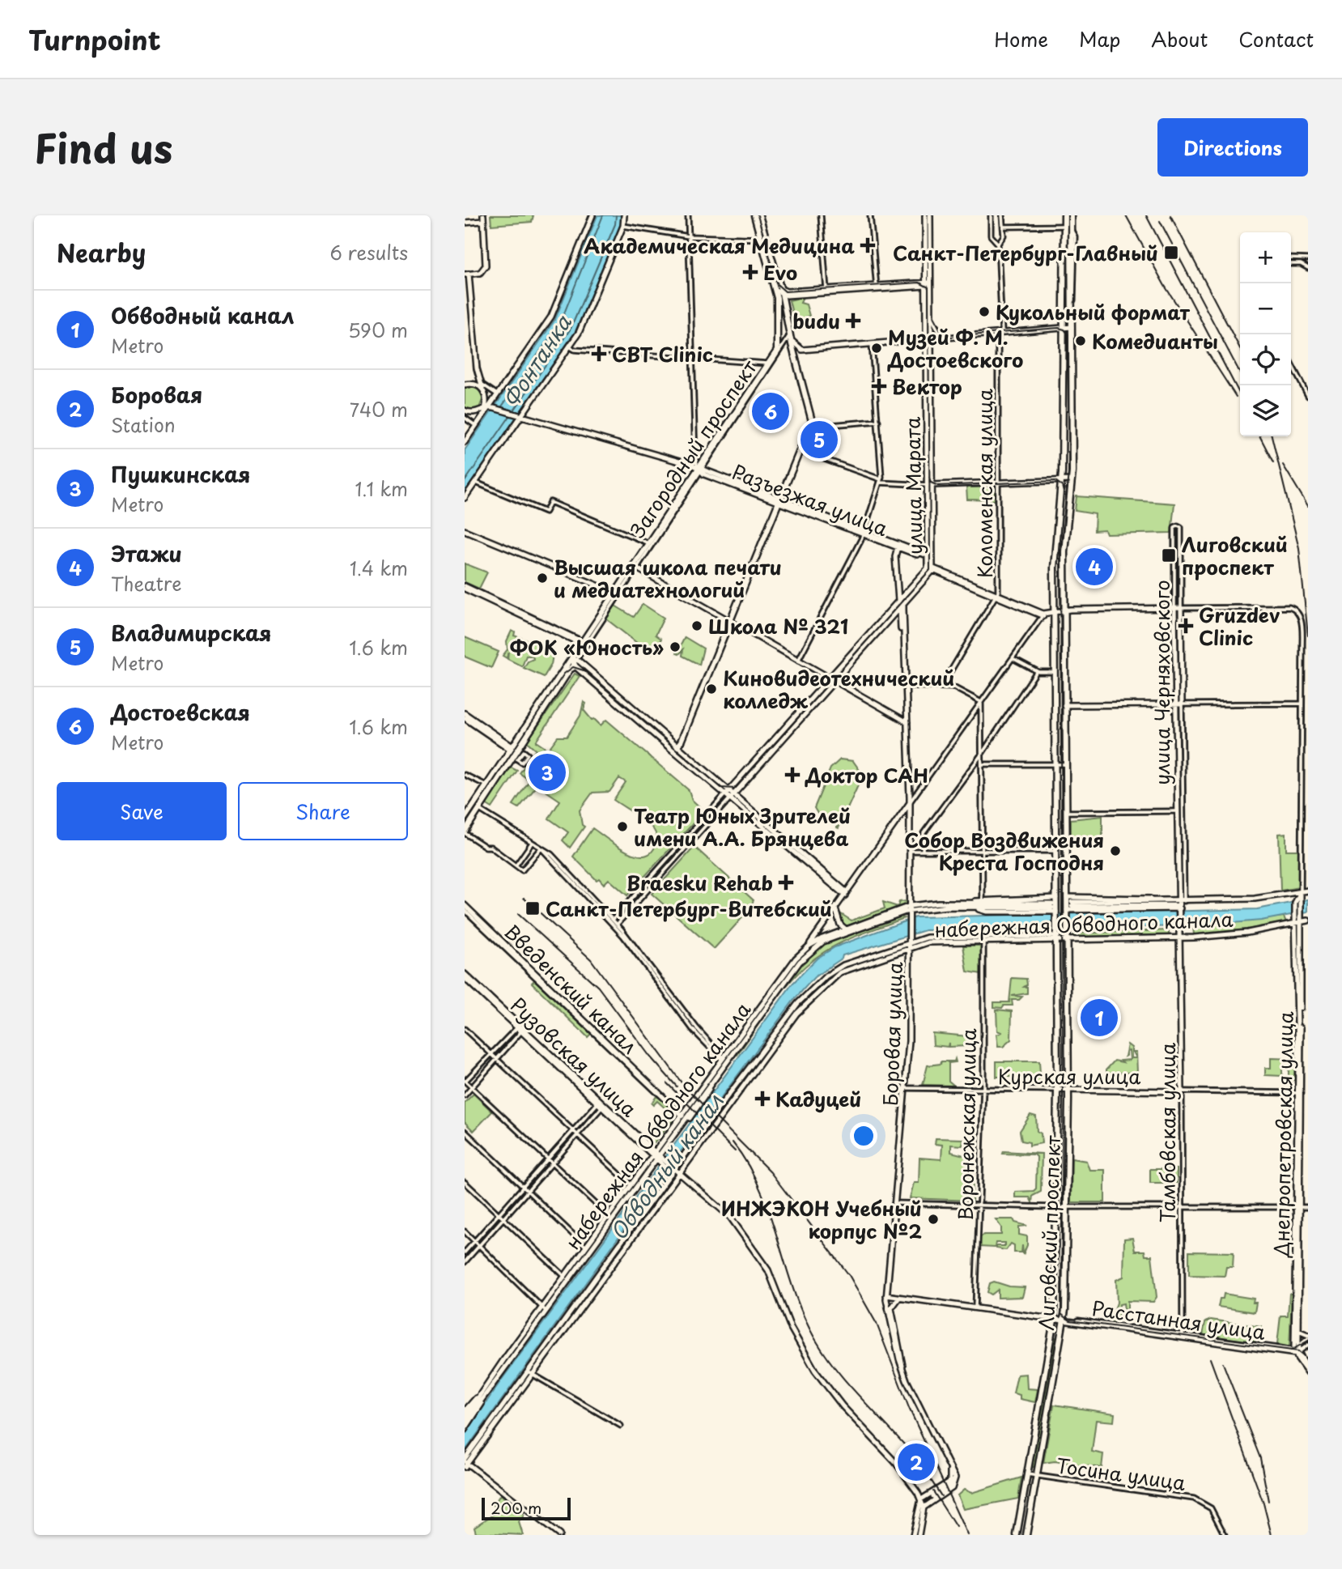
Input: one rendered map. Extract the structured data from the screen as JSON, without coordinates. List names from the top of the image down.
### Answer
{
  "streets": {
    "main road": ["Загородный проспект", "Лиговский проспект"],
    "street": [
      "Коломенская улица",
      "улица Марата",
      "Разъезжая улица",
      "улица Черняховского",
      "набережная Обводного канала",
      "Введенский канал",
      "Боровая улица",
      "Рузовская улица",
      "Курская улица",
      "Воронежская улица",
      "Тамбовская улица",
      "Днепропетровская улица",
      "Расстанная улица",
      "Тосина улица"
    ]
  },
  "crossings": [
    ["Загородный проспект", "Разъезжая улица"],
    ["улица Марата", "Разъезжая улица"],
    ["улица Черняховского", "набережная Обводного канала"],
    ["улица Черняховского", "Тамбовская улица"],
    ["набережная Обводного канала", "Введенский канал"],
    ["набережная Обводного канала", "Боровая улица"],
    ["набережная Обводного канала", "Рузовская улица"],
    ["набережная Обводного канала", "Воронежская улица"],
    ["набережная Обводного канала", "Тамбовская улица"],
    ["набережная Обводного канала", "Днепропетровская улица"],
    ["набережная Обводного канала", "Лиговский проспект"],
    ["Боровая улица", "Курская улица"],
    ["Боровая улица", "Расстанная улица"],
    ["Курская улица", "Воронежская улица"],
    ["Курская улица", "Тамбовская улица"],
    ["Курская улица", "Днепропетровская улица"],
    ["Курская улица", "Лиговский проспект"],
    ["Воронежская улица", "Расстанная улица"],
    ["Тамбовская улица", "Расстанная улица"],
    ["Днепропетровская улица", "Расстанная улица"],
    ["Лиговский проспект", "Расстанная улица"],
    ["Лиговский проспект", "Тосина улица"]
  ],
  "water": ["Фонтанка", "Обводный канал"],
  "places": {
    "health": [
      "Академическая Медицина",
      "Evo",
      "budu",
      "CBT Clinic",
      "Вектор",
      "Gruzdev Clinic",
      "Доктор САН",
      "Braesku Rehab",
      "Кадуцей"
    ],
    "transit": ["Санкт-Петербург-Главный", "Лиговский проспект", "Санкт-Петербург-Витебский"],
    "other": [
      "Кукольный формат",
      "Комедианты",
      "Музей Ф. М. Достоевского",
      "Высшая школа печати и медиатехнологий",
      "Школа № 321",
      "ФОК «Юность»",
      "Киновидеотехнический колледж",
      "Театр Юных Зрителей имени А.А. Брянцева",
      "Собор Воздвижения Креста Господня",
      "ИНЖЭКОН Учебный корпус №2"
    ]
  },
  "scale_bar": "200 m",
  "page": {
    "header": "Turnpoint",
    "nav": [
      "Home",
      "Map",
      "About",
      "Contact"
    ],
    "title": "Find us",
    "buttons": [
      "Directions",
      ["Save", "Share"]
    ],
    "heading": ["Nearby", "6 results"],
    "map_buttons": ["+", "−"],
    "list": [
      {
        "mark": "1",
        "name": "Обводный канал",
        "note": "Metro",
        "value": "590 m"
      },
      {
        "mark": "2",
        "name": "Боровая",
        "note": "Station",
        "value": "740 m"
      },
      {
        "mark": "3",
        "name": "Пушкинская",
        "note": "Metro",
        "value": "1.1 km"
      },
      {
        "mark": "4",
        "name": "Этажи",
        "note": "Theatre",
        "value": "1.4 km"
      },
      {
        "mark": "5",
        "name": "Владимирская",
        "note": "Metro",
        "value": "1.6 km"
      },
      {
        "mark": "6",
        "name": "Достоевская",
        "note": "Metro",
        "value": "1.6 km"
      }
    ],
    "pins": [
      "6",
      "5",
      "4",
      "3",
      "1",
      "2"
    ],
    "scale": "200 m"
  }
}
